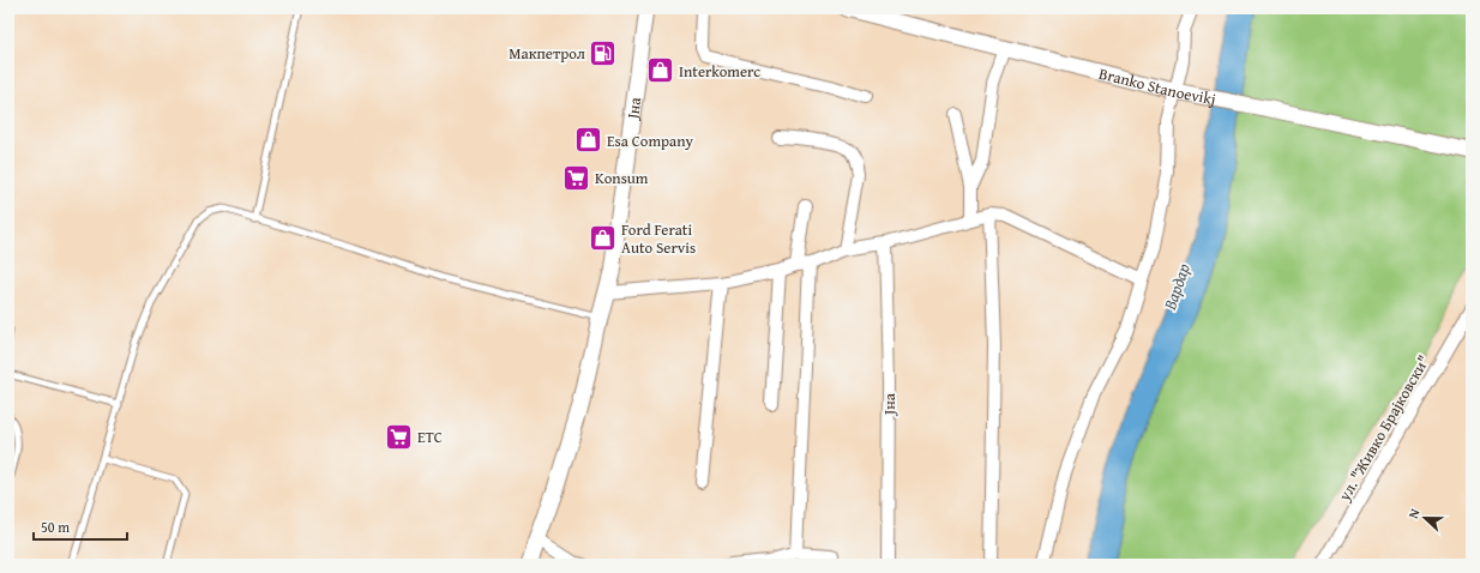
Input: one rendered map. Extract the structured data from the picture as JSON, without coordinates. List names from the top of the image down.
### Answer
{
  "streets": {
    "street": ["Branko Stanoevikj", "Јна", "ул. \"Живко Брајковски\""]
  },
  "water": ["Вардар"],
  "places": {
    "fuel station": ["Макпетрол"],
    "shop": ["Interkomerc", "Esa Company", "Ford Ferati Auto Servis"],
    "supermarket": ["Konsum", "ETC"]
  },
  "scale_bar": "50 m",
  "north": "left"
}
